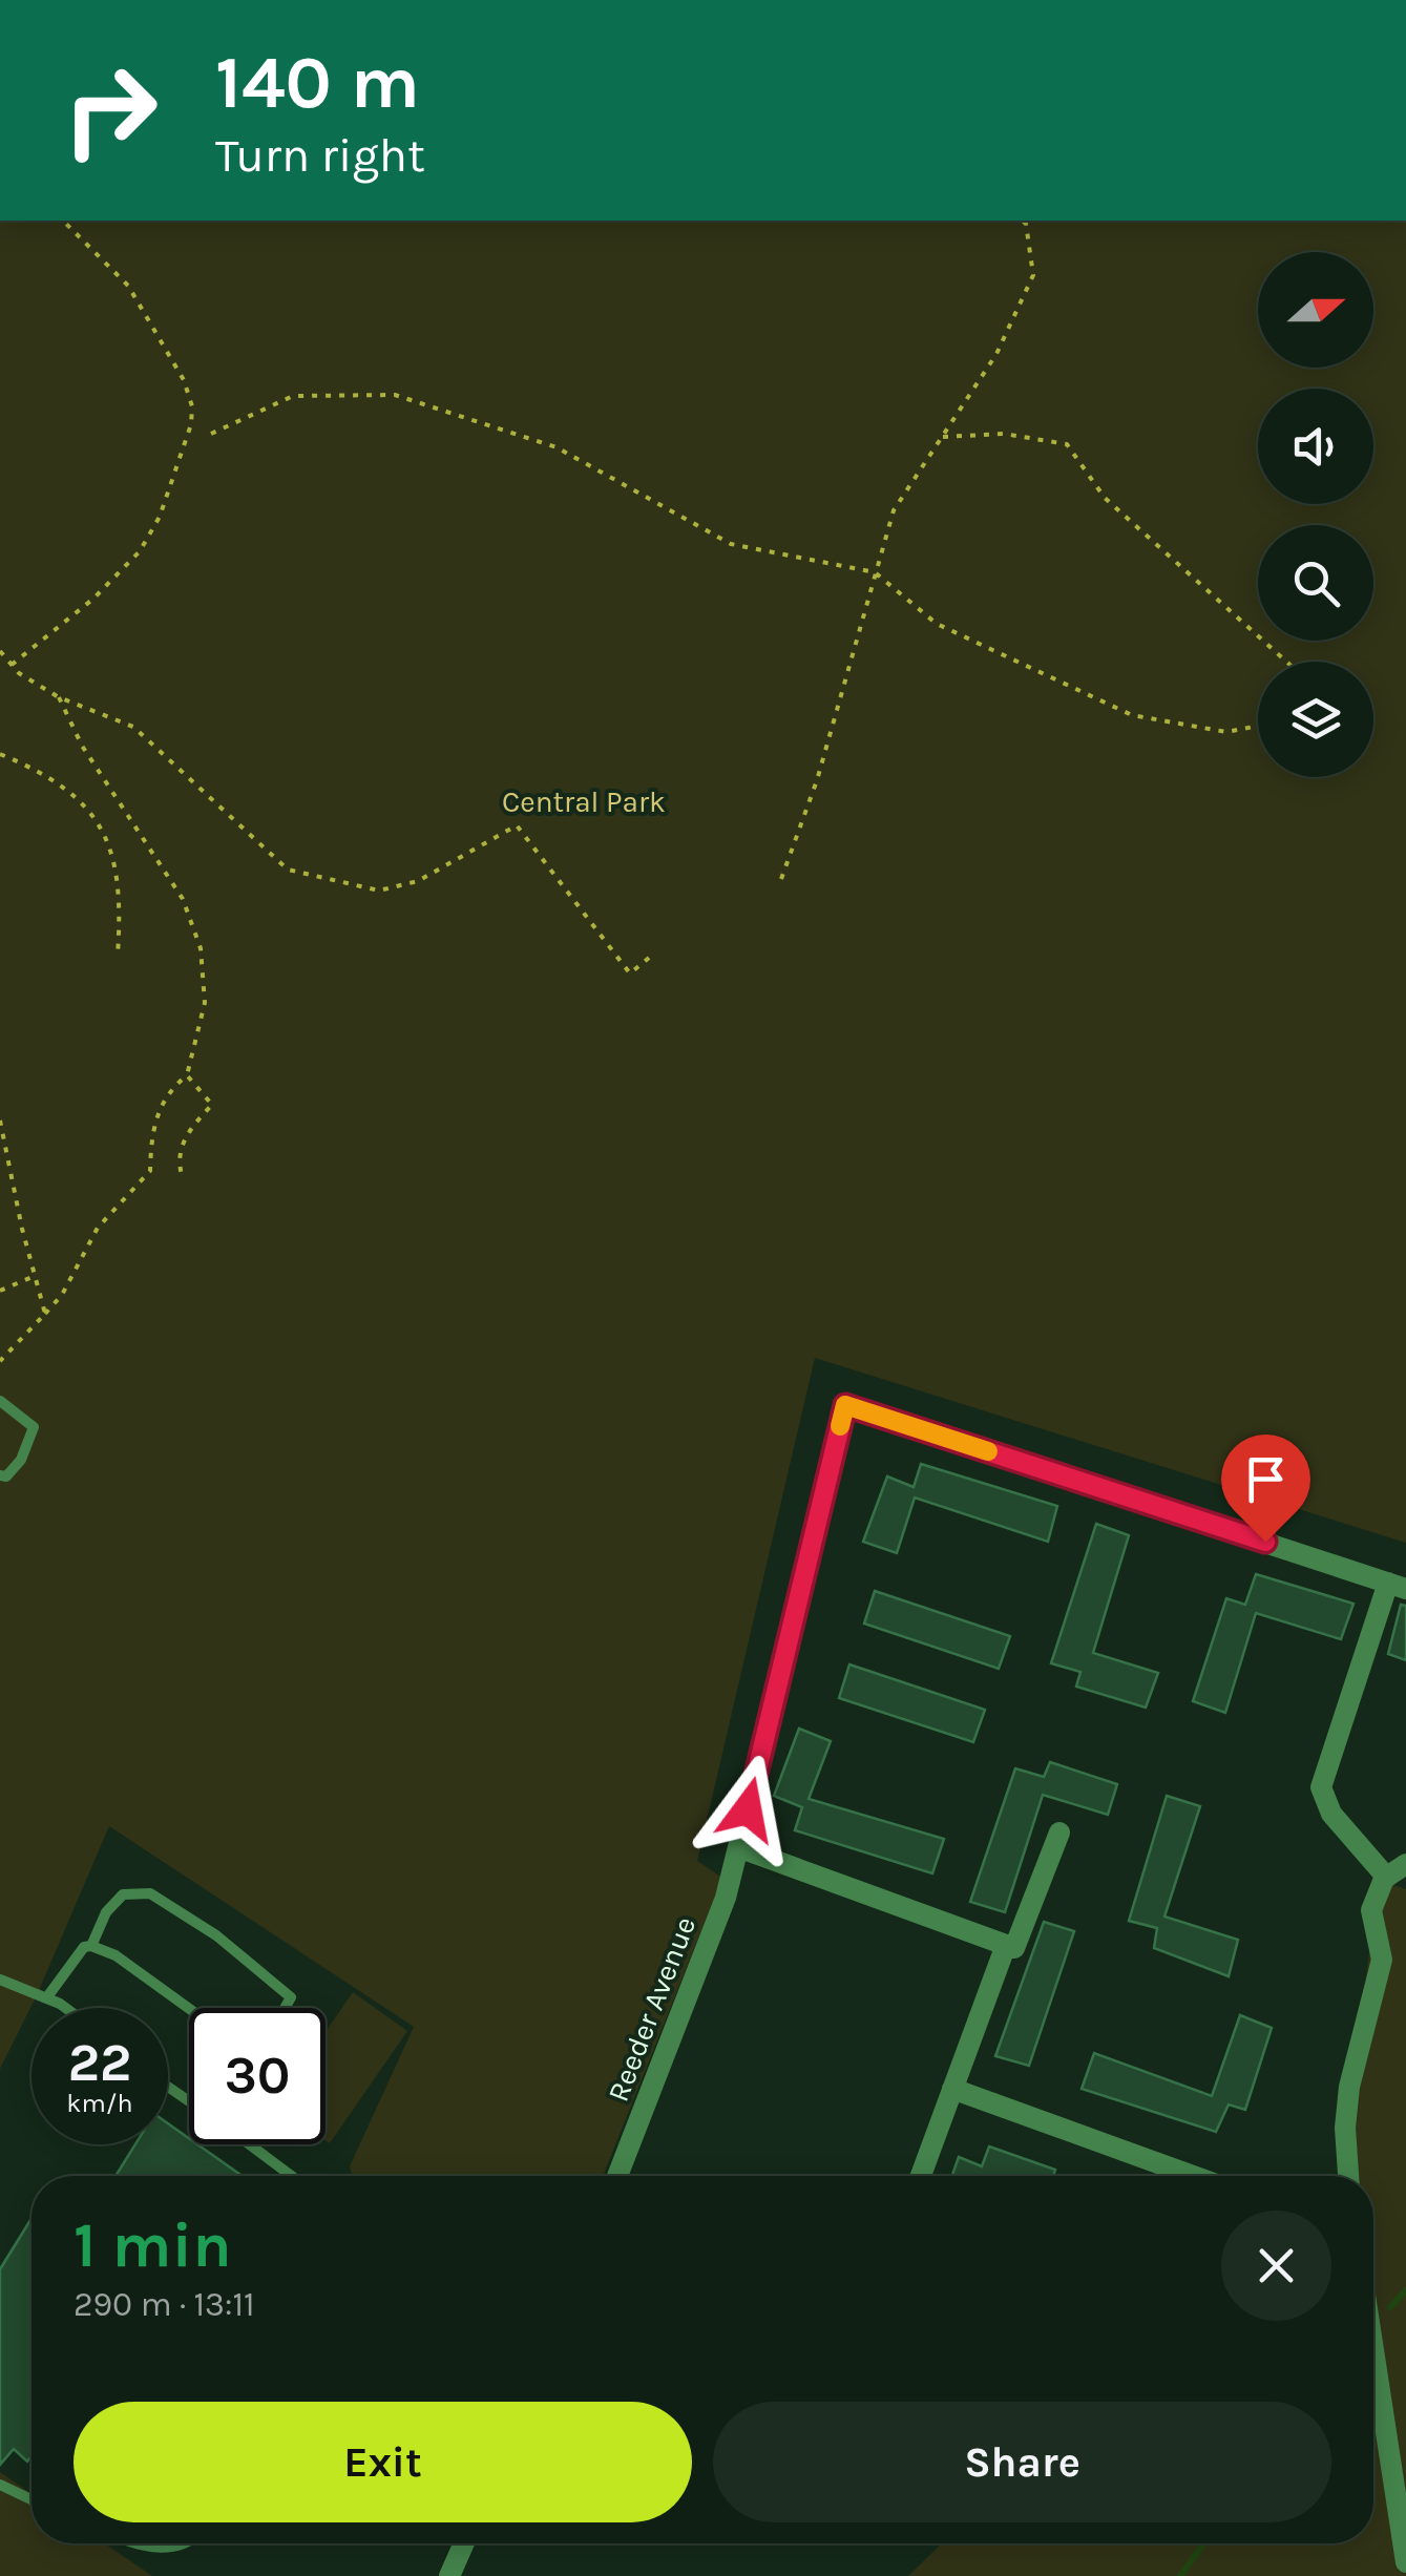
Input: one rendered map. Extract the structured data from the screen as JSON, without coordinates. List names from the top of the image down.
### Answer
{
  "streets": {
    "street": ["Reeder Avenue"]
  },
  "parks": ["Central Park"],
  "north": "right",
  "page": {
    "turn": ["140 m", "Turn right"],
    "speed": "22 km/h",
    "limit": "30",
    "heading": ["1 min", "290 m · 13:11"],
    "buttons": ["Exit", "Share"]
  }
}
